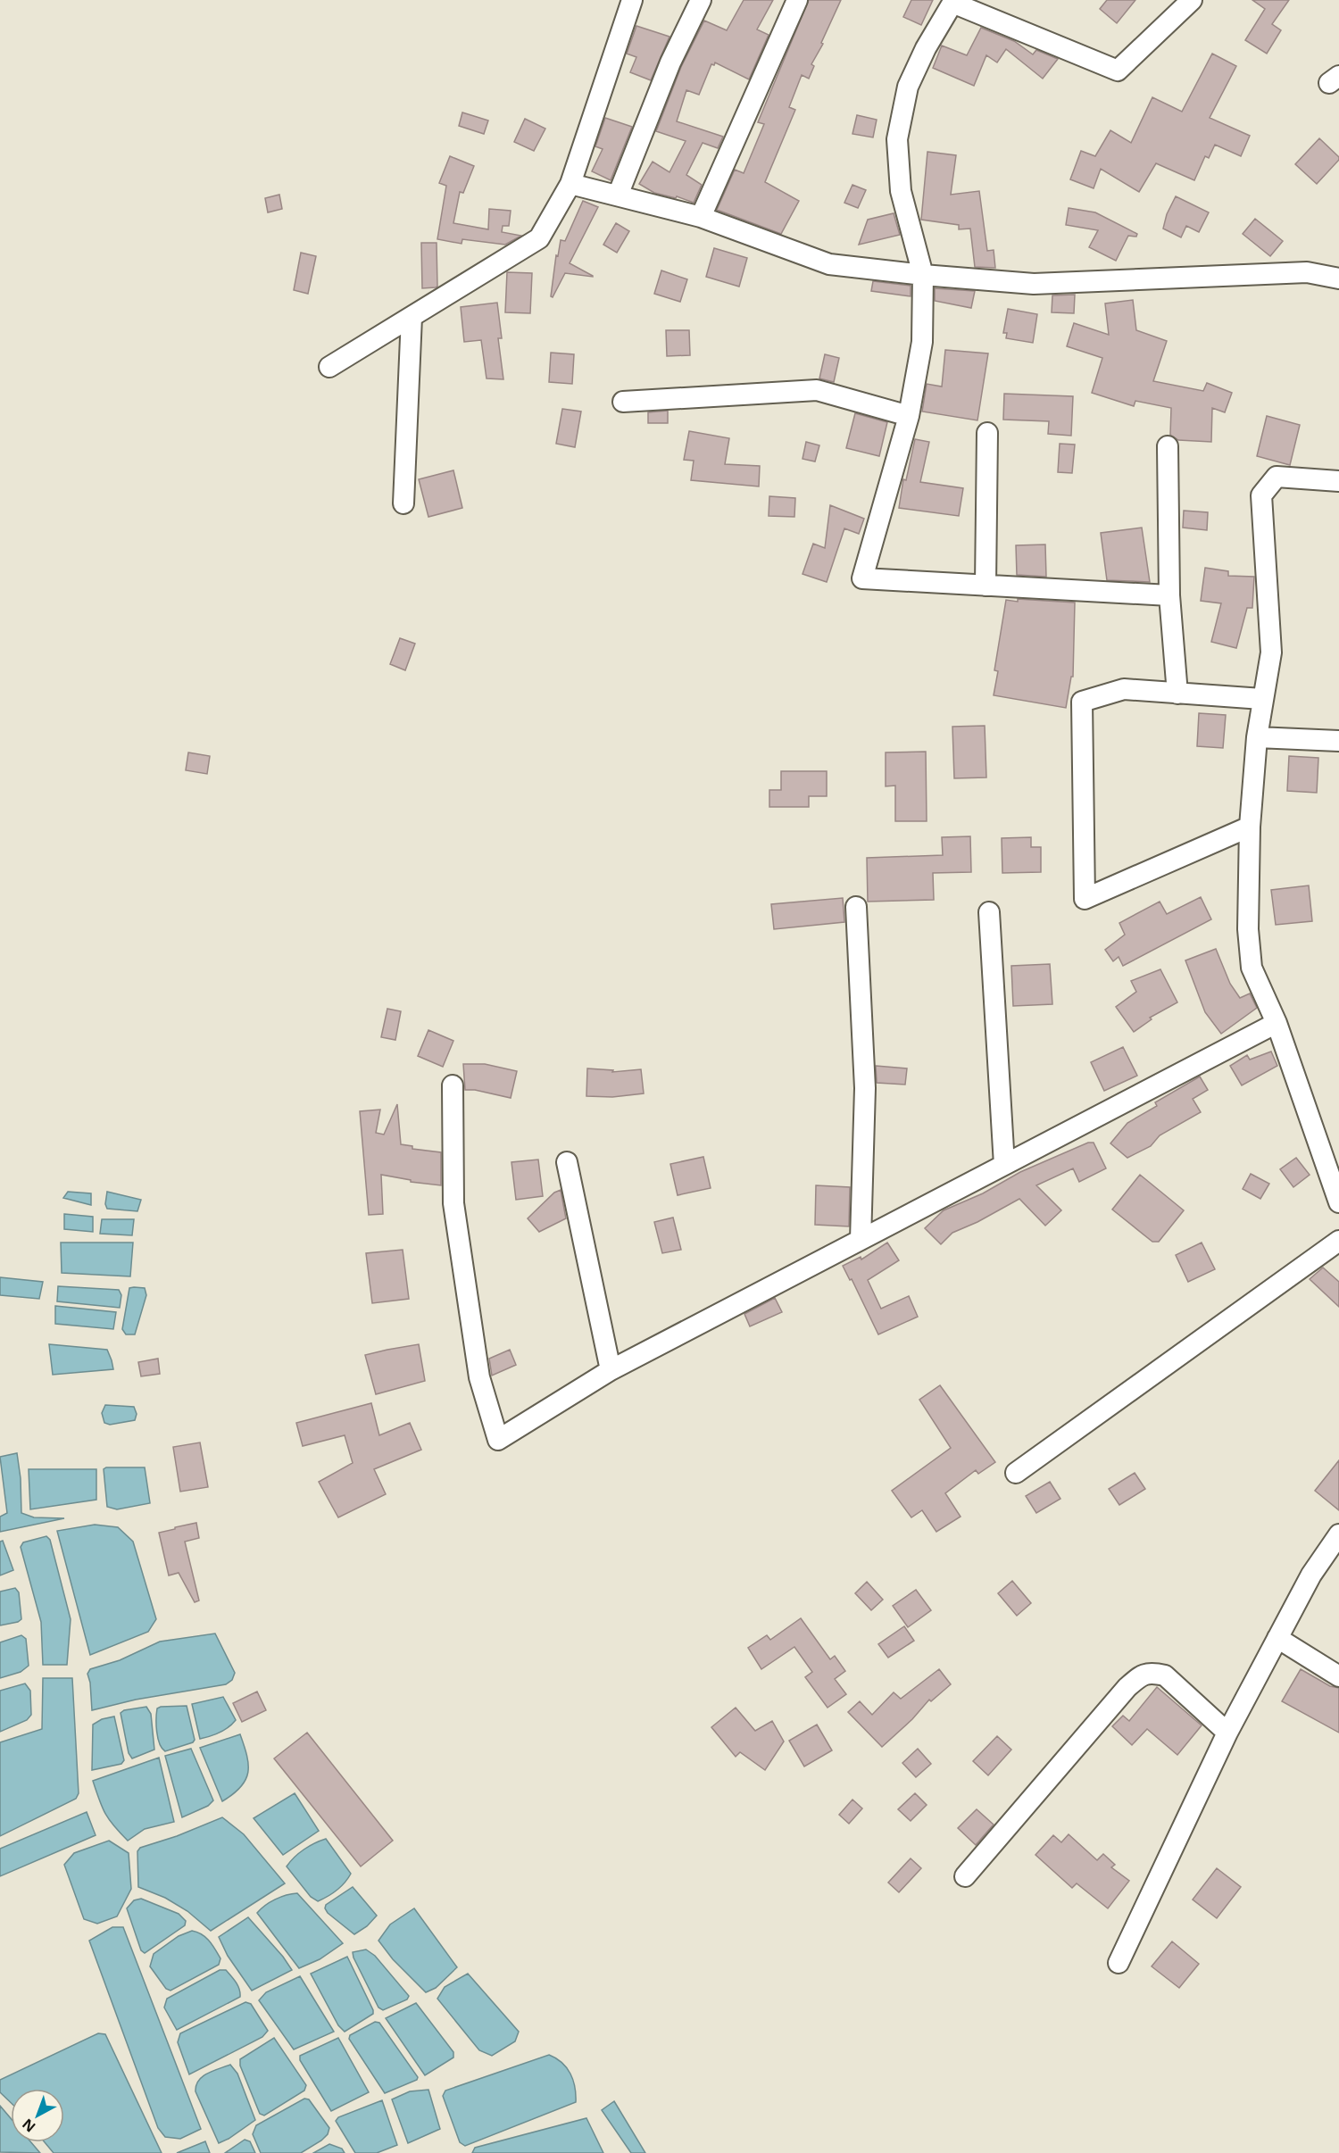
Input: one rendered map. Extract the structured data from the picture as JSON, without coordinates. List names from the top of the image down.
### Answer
{
  "north": "bottom left"
}
